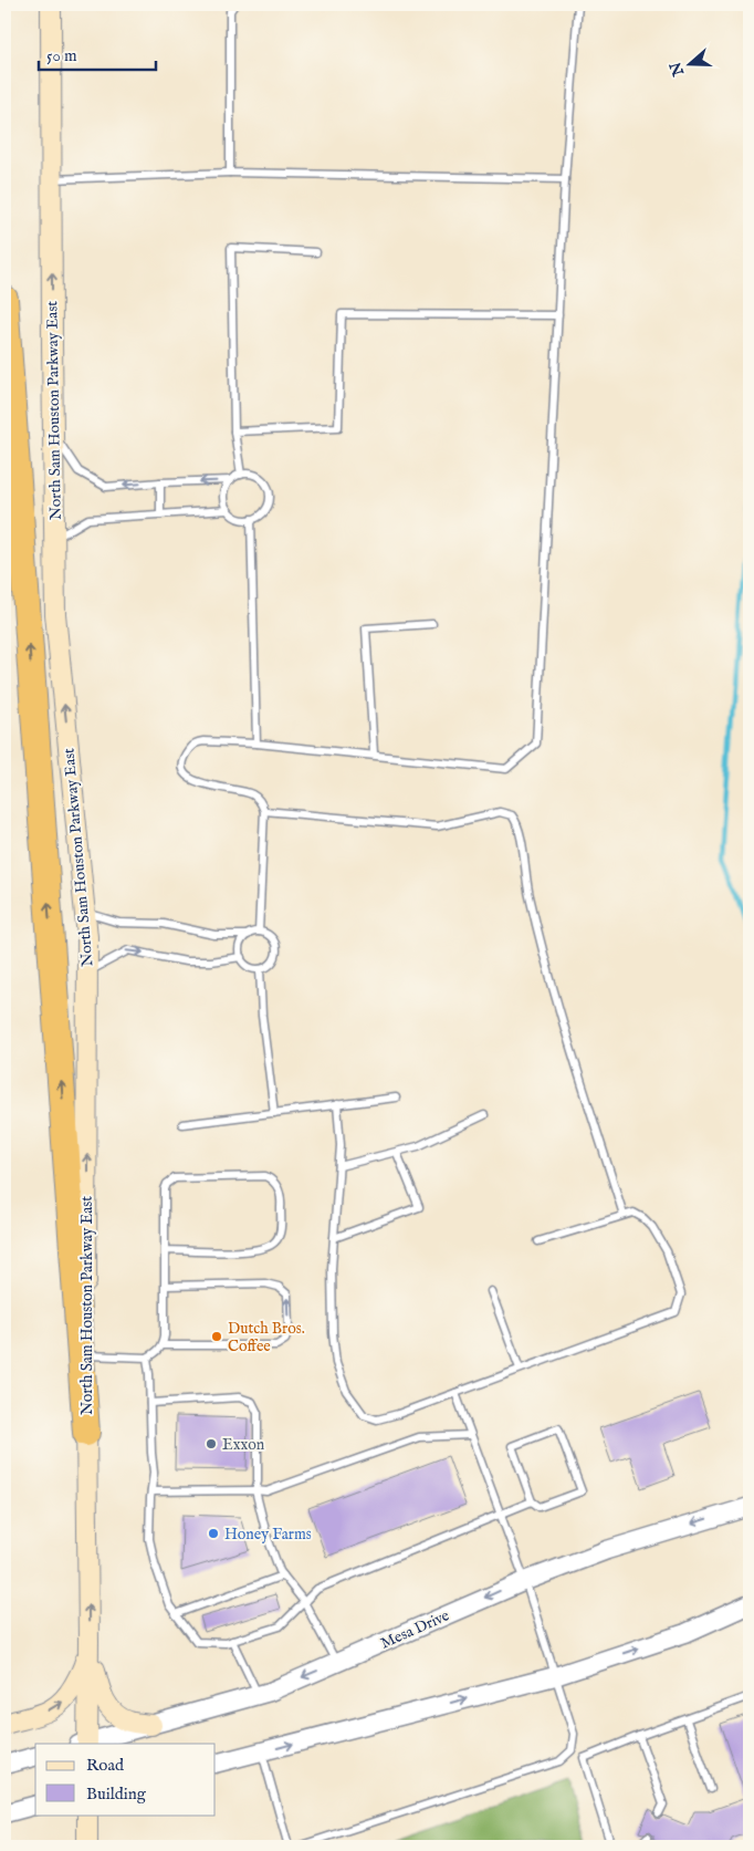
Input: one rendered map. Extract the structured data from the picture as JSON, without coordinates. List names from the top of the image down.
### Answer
{
  "streets": {
    "main road": ["North Sam Houston Parkway East"],
    "street": ["Mesa Drive"]
  },
  "crossings": [
    ["North Sam Houston Parkway East", "Mesa Drive"]
  ],
  "one_way": ["North Sam Houston Parkway East"],
  "places": ["Dutch Bros. Coffee", "Exxon", "Honey Farms"],
  "legend": ["Road", "Building"],
  "scale_bar": "50 m",
  "north": "left"
}
